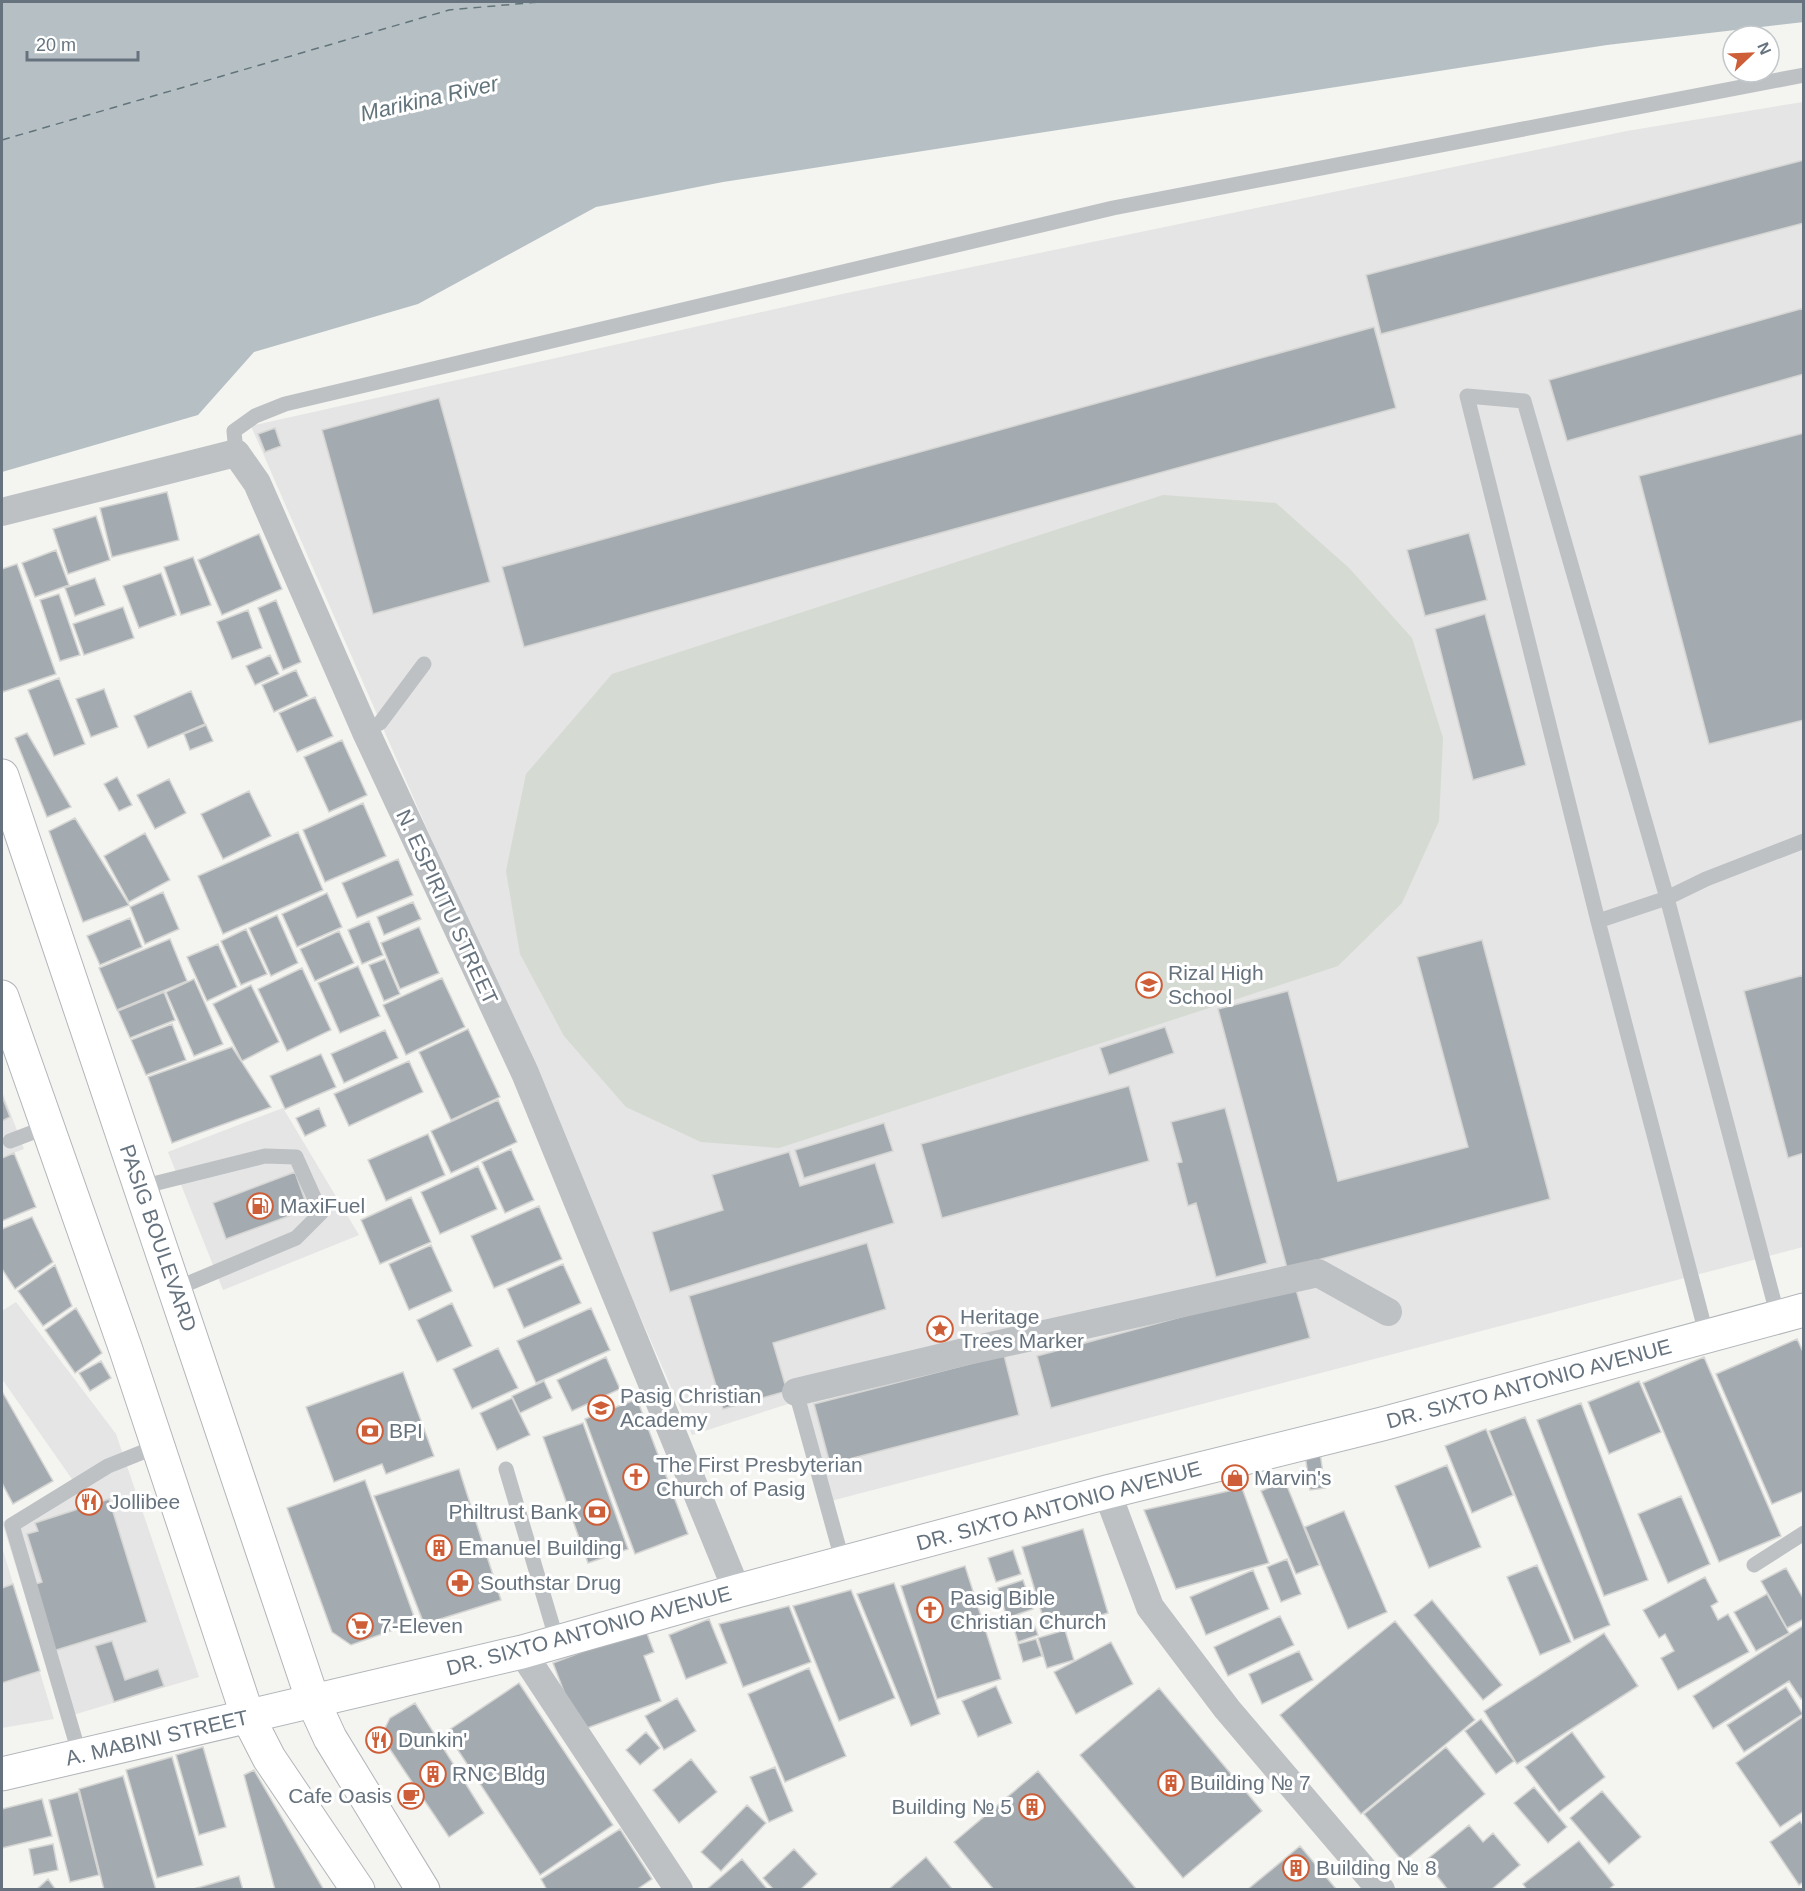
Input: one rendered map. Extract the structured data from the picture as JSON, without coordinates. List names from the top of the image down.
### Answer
{
  "streets": {
    "main road": ["PASIG BOULEVARD", "DR. SIXTO ANTONIO AVENUE", "A. MABINI STREET"],
    "street": ["N. ESPIRITU STREET"]
  },
  "crossings": [
    ["N. ESPIRITU STREET", "DR. SIXTO ANTONIO AVENUE"],
    ["PASIG BOULEVARD", "DR. SIXTO ANTONIO AVENUE"],
    ["PASIG BOULEVARD", "A. MABINI STREET"],
    ["DR. SIXTO ANTONIO AVENUE", "A. MABINI STREET"]
  ],
  "water": ["Marikina River"],
  "places": {
    "school or university": ["Rizal High School", "Pasig Christian Academy"],
    "fuel station": ["MaxiFuel"],
    "place": ["Heritage Trees Marker"],
    "bank": ["BPI", "Philtrust Bank"],
    "church": ["The First Presbyterian Church of Pasig", "Pasig Bible Christian Church"],
    "shop": ["Marvin's"],
    "restaurant": ["Jollibee", "Dunkin'"],
    "building": [
      "Emanuel Building",
      "RNC Bldg",
      "Building № 7",
      "Building № 5",
      "Building № 8"
    ],
    "pharmacy": ["Southstar Drug"],
    "supermarket": ["7-Eleven"],
    "cafe": ["Cafe Oasis"]
  },
  "scale_bar": "20 m",
  "north": "top right"
}
